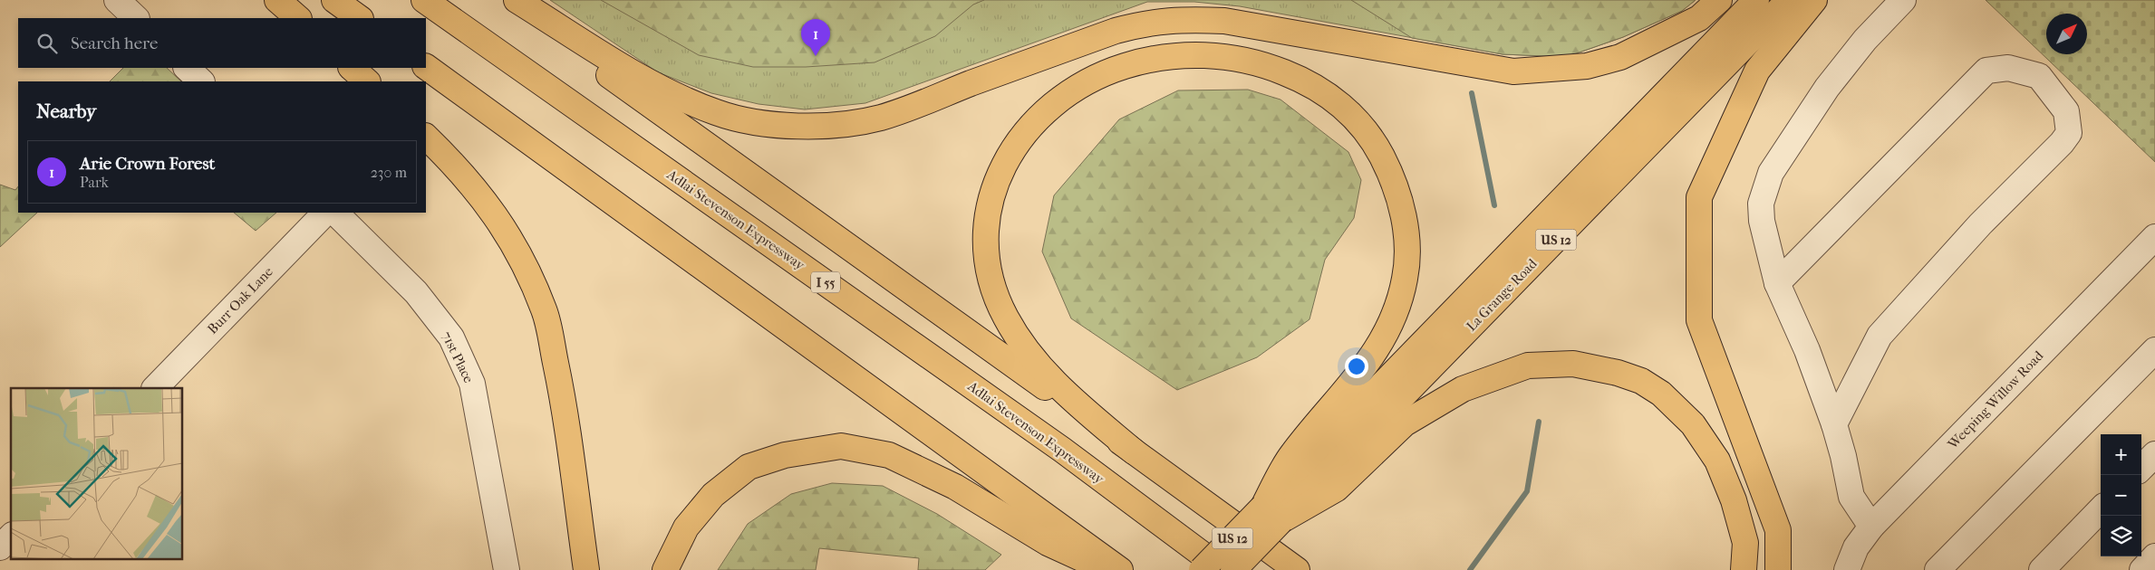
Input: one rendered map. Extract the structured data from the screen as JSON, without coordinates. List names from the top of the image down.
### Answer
{
  "streets": {
    "main road": [
      "Adlai Stevenson Expressway",
      "US 12",
      "I 55",
      "La Grange Road"
    ],
    "street": ["Burr Oak Lane", "71st Place", "Weeping Willow Road"]
  },
  "north": "top right",
  "page": {
    "search": "Search here",
    "pins": "1",
    "heading": "Nearby",
    "list": [
      {
        "mark": "1",
        "name": "Arie Crown Forest",
        "note": "Park",
        "value": "230 m"
      }
    ],
    "map_buttons": ["+", "−"]
  }
}
